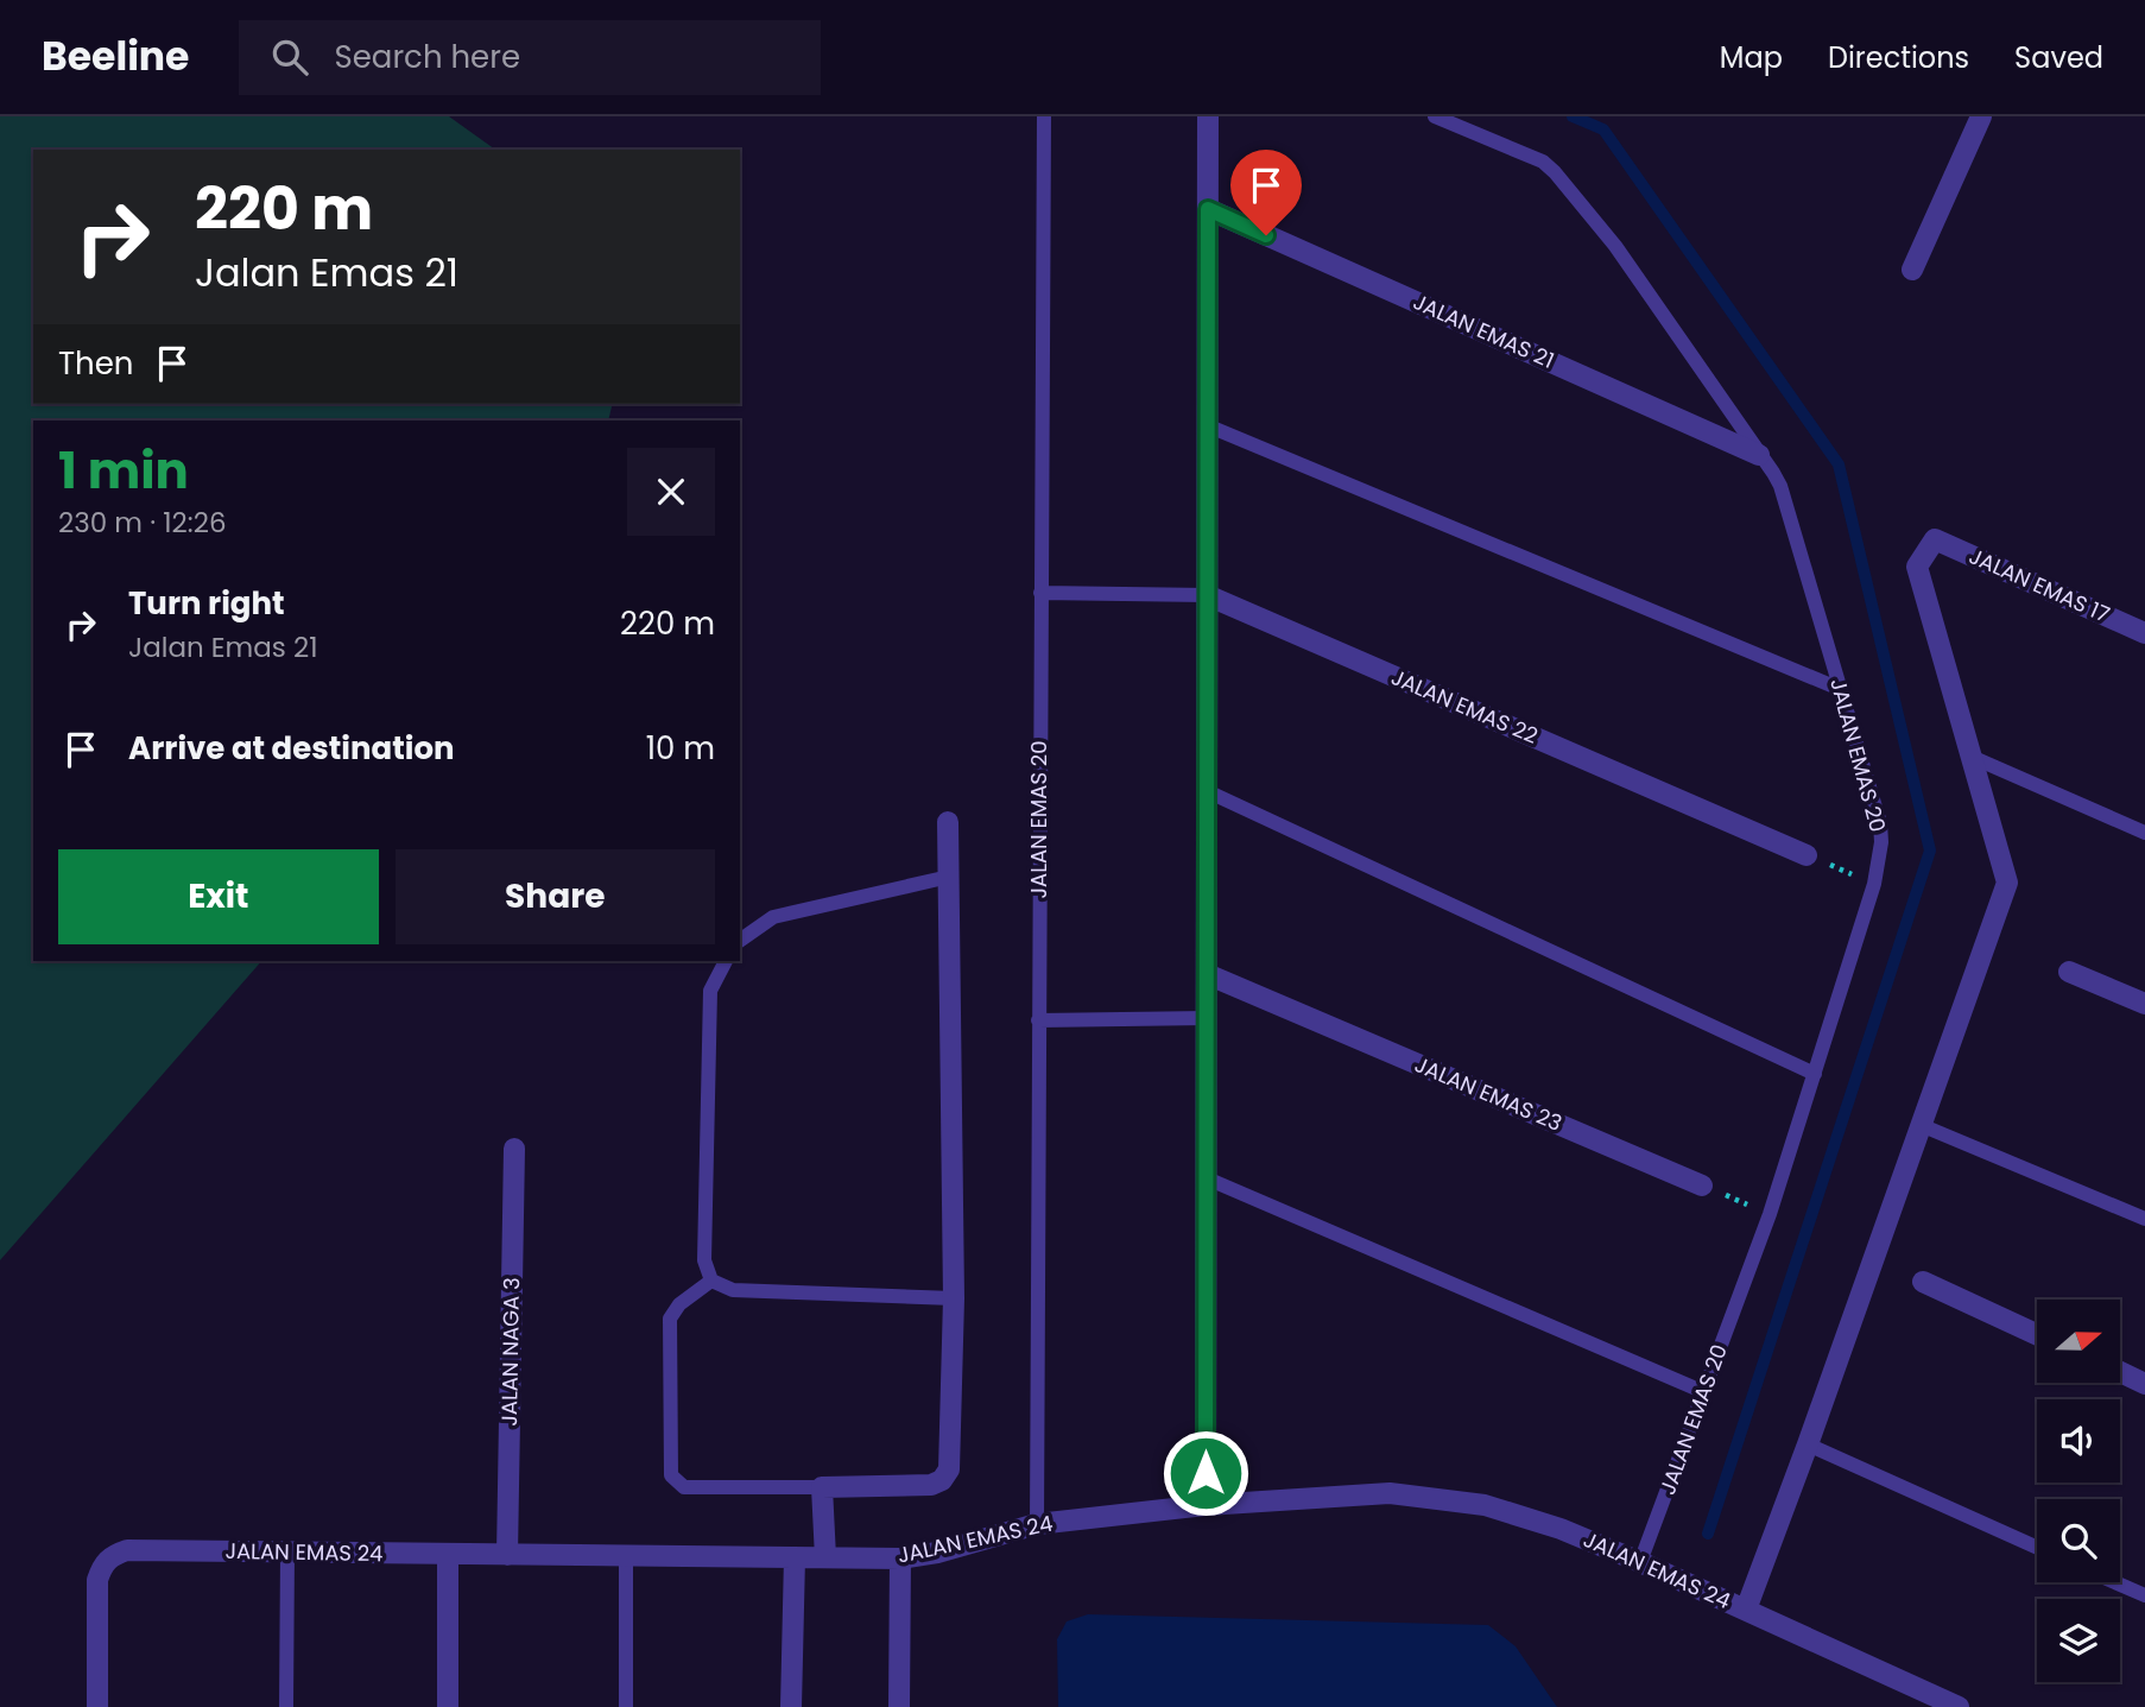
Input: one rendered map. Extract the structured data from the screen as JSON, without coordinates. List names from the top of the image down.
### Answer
{
  "streets": {
    "street": [
      "JALAN EMAS 21",
      "JALAN EMAS 17",
      "JALAN EMAS 22",
      "JALAN EMAS 23",
      "JALAN NAGA 3",
      "JALAN EMAS 24"
    ],
    "lane": ["JALAN EMAS 20"]
  },
  "crossings": [
    ["JALAN EMAS 21", "JALAN EMAS 20"],
    ["JALAN EMAS 22", "JALAN EMAS 20"],
    ["JALAN EMAS 20", "JALAN EMAS 24"],
    ["JALAN NAGA 3", "JALAN EMAS 24"]
  ],
  "north": "right",
  "page": {
    "header": "Beeline",
    "search": "Search here",
    "nav": ["Map", "Directions", "Saved"],
    "turn": ["220 m", "Jalan Emas 21"],
    "then": "Then",
    "heading": ["1 min", "230 m · 12:26"],
    "list": [
      {
        "name": "Turn right",
        "note": "Jalan Emas 21",
        "value": "220 m"
      },
      {
        "name": "Arrive at destination",
        "value": "10 m"
      }
    ],
    "buttons": ["Exit", "Share"]
  }
}
